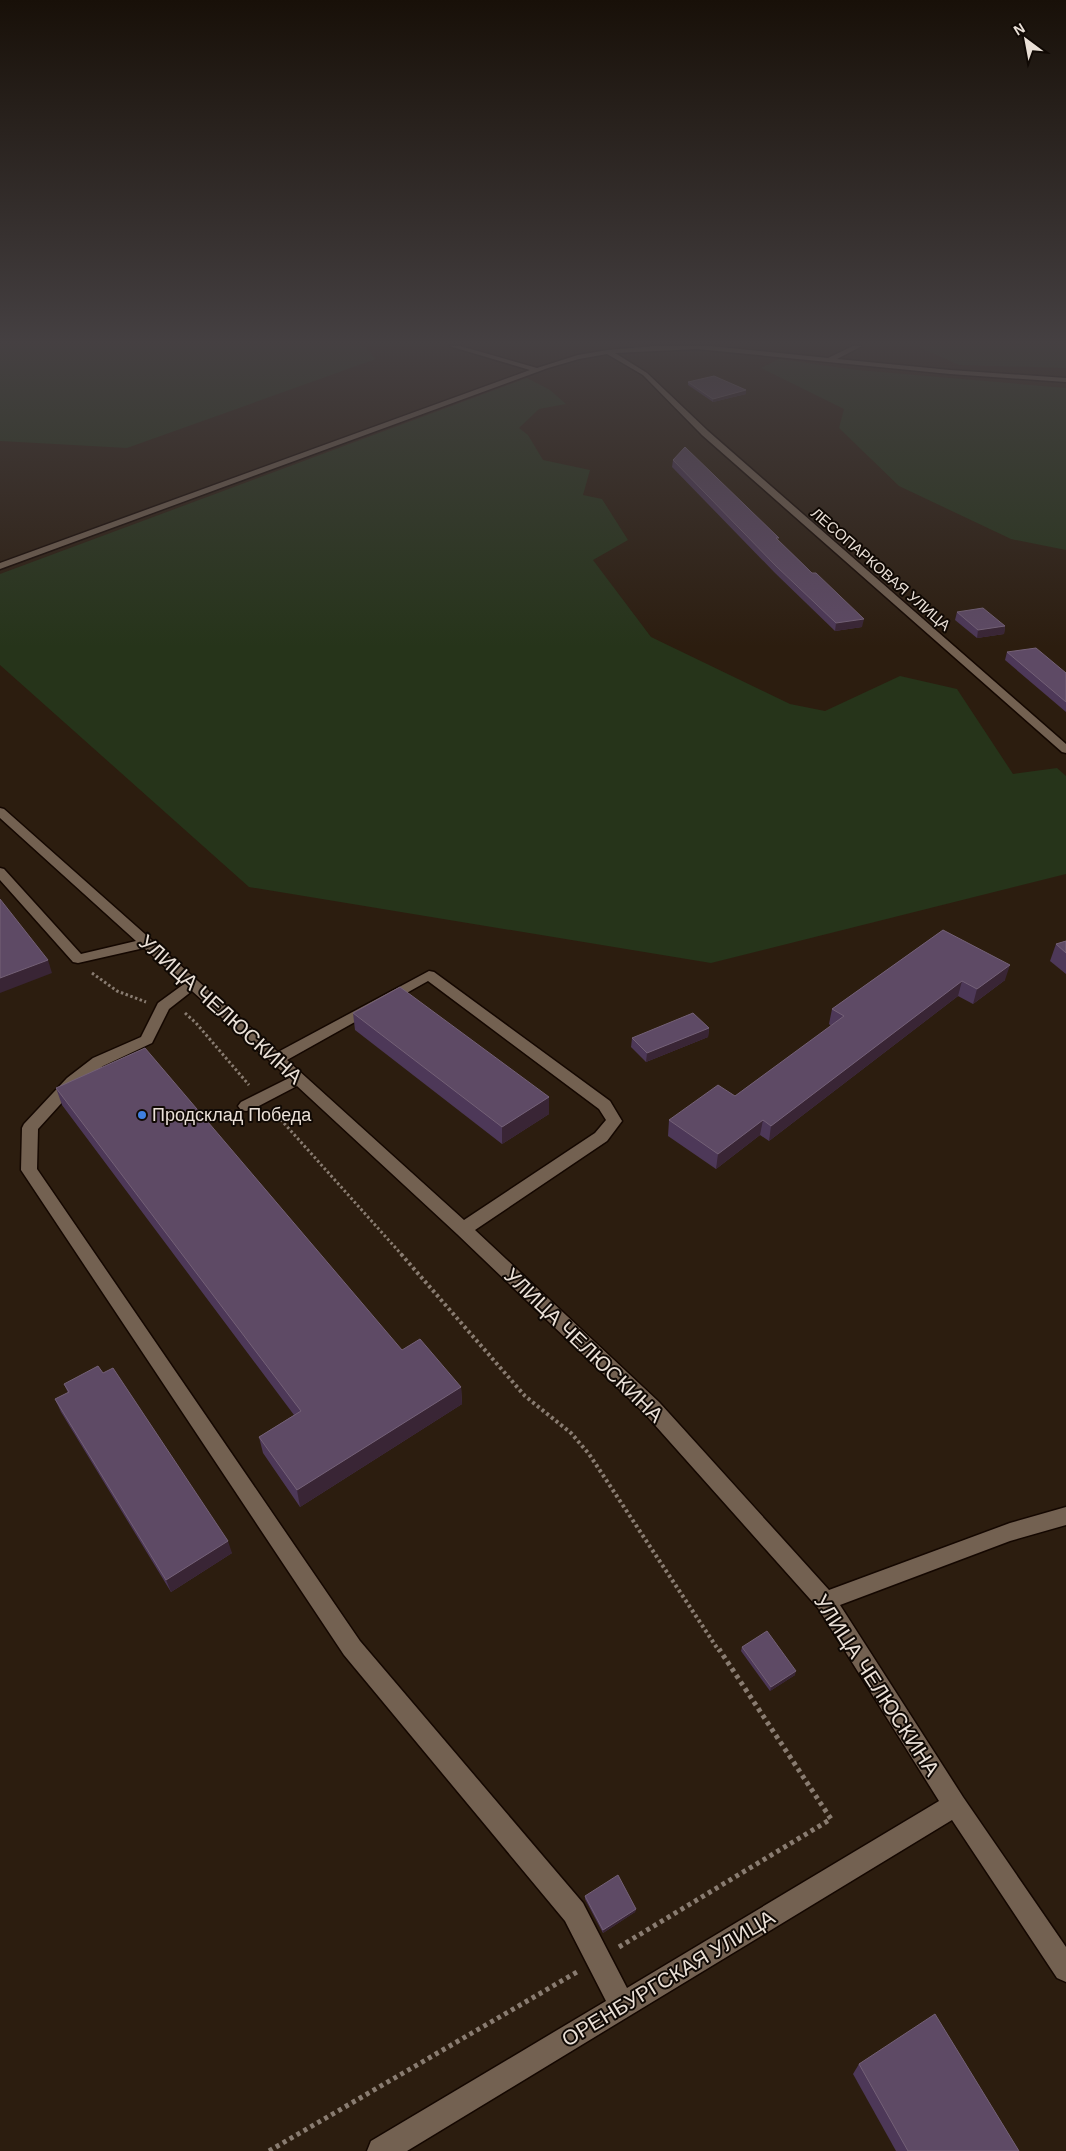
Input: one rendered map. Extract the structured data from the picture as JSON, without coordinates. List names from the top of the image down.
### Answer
{
  "streets": {
    "street": ["ЛЕСОПАРКОВАЯ УЛИЦА", "УЛИЦА ЧЕЛЮСКИНА", "ОРЕНБУРГСКАЯ УЛИЦА"]
  },
  "crossings": [
    ["УЛИЦА ЧЕЛЮСКИНА", "ОРЕНБУРГСКАЯ УЛИЦА"]
  ],
  "places": ["Продсклад Победа"],
  "north": "top left"
}
